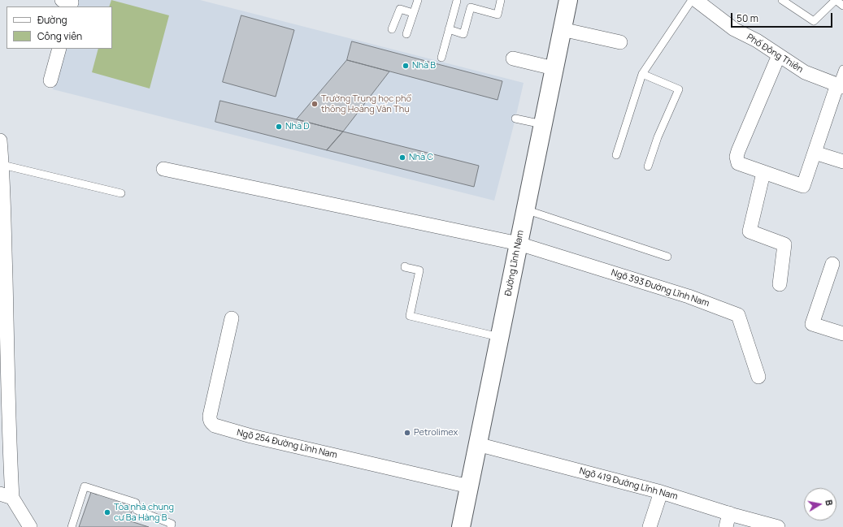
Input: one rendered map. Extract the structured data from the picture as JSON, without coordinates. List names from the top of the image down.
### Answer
{
  "streets": {
    "main road": ["Đường Lĩnh Nam"],
    "street": [
      "Phố Đông Thiên",
      "Ngõ 393 Đường Lĩnh Nam",
      "Ngõ 254 Đường Lĩnh Nam",
      "Ngõ 419 Đường Lĩnh Nam"
    ]
  },
  "crossings": [
    ["Đường Lĩnh Nam", "Ngõ 393 Đường Lĩnh Nam"],
    ["Đường Lĩnh Nam", "Ngõ 254 Đường Lĩnh Nam"],
    ["Đường Lĩnh Nam", "Ngõ 419 Đường Lĩnh Nam"]
  ],
  "places": [
    "Nhà B",
    "Trường Trung học phổ thông Hoàng Văn Thụ",
    "Nhà D",
    "Nhà C",
    "Petrolimex",
    "Tòa nhà chung cư Ba Hàng B"
  ],
  "legend": ["Đường", "Công viên"],
  "scale_bar": "50 m",
  "north": "right"
}
